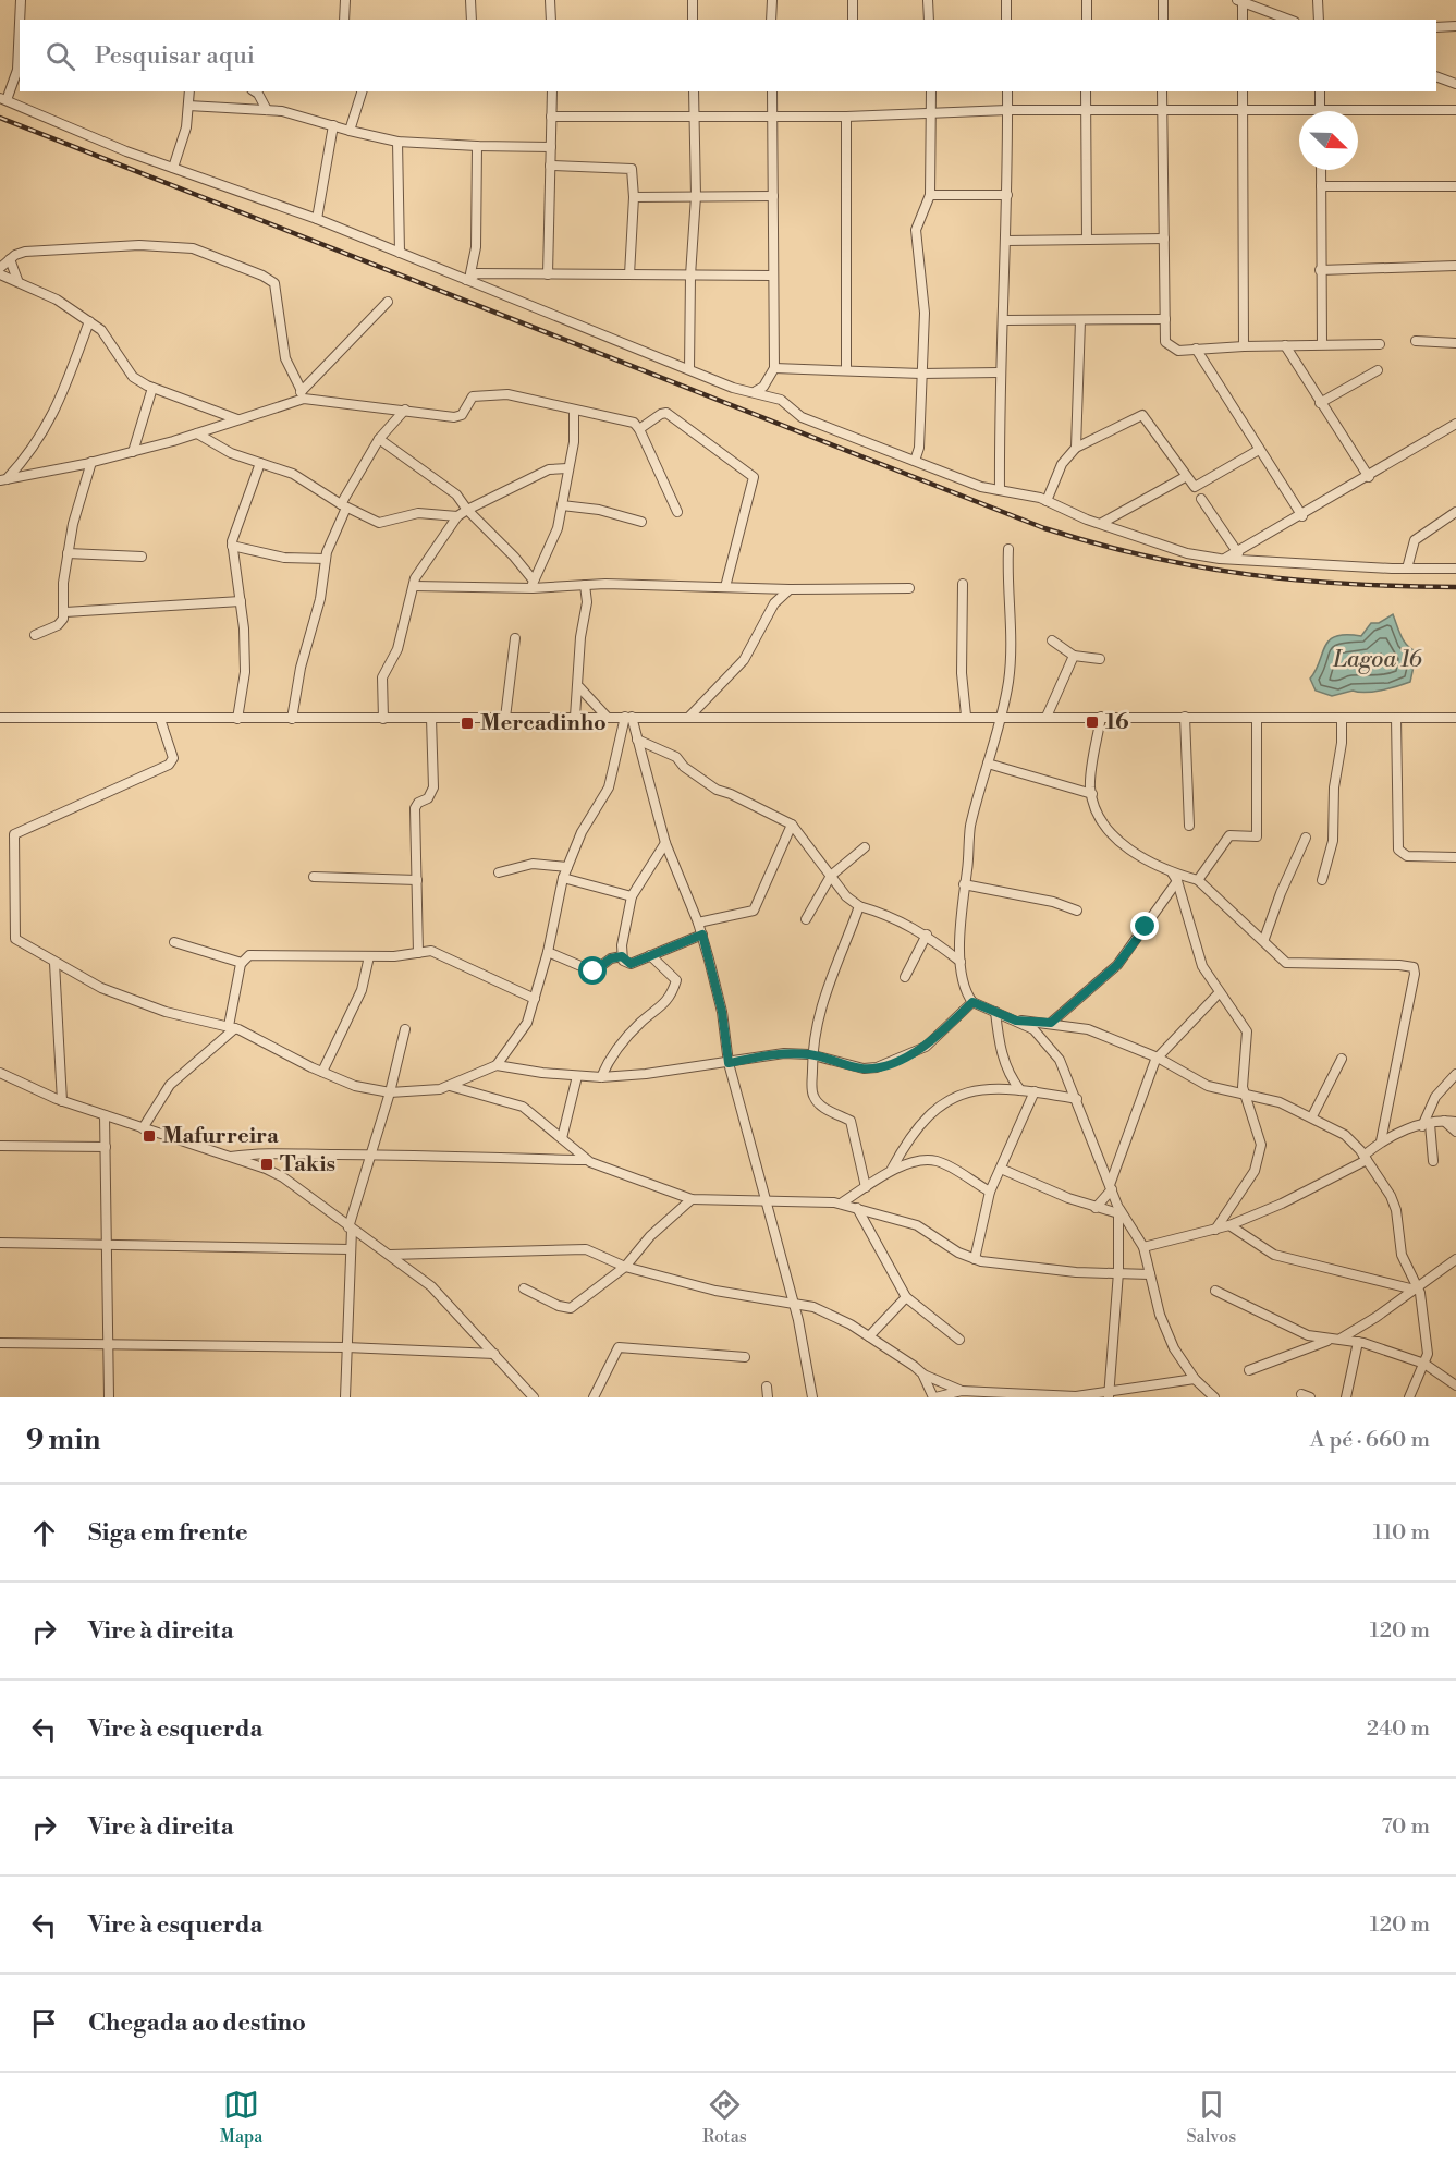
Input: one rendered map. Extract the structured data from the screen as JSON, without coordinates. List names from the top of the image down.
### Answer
{
  "water": ["Lagoa 16"],
  "places": {
    "transit": [
      "16",
      "Mercadinho",
      "Mafurreira",
      "Takis"
    ]
  },
  "north": "bottom right",
  "page": {
    "search": "Pesquisar aqui",
    "heading": ["9 min", "A pé · 660 m"],
    "list": [
      ["Siga em frente", "110 m"],
      ["Vire à direita", "120 m"],
      ["Vire à esquerda", "240 m"],
      ["Vire à direita", "70 m"],
      ["Vire à esquerda", "120 m"],
      "Chegada ao destino"
    ],
    "nav": ["Mapa", "Rotas", "Salvos"]
  }
}
